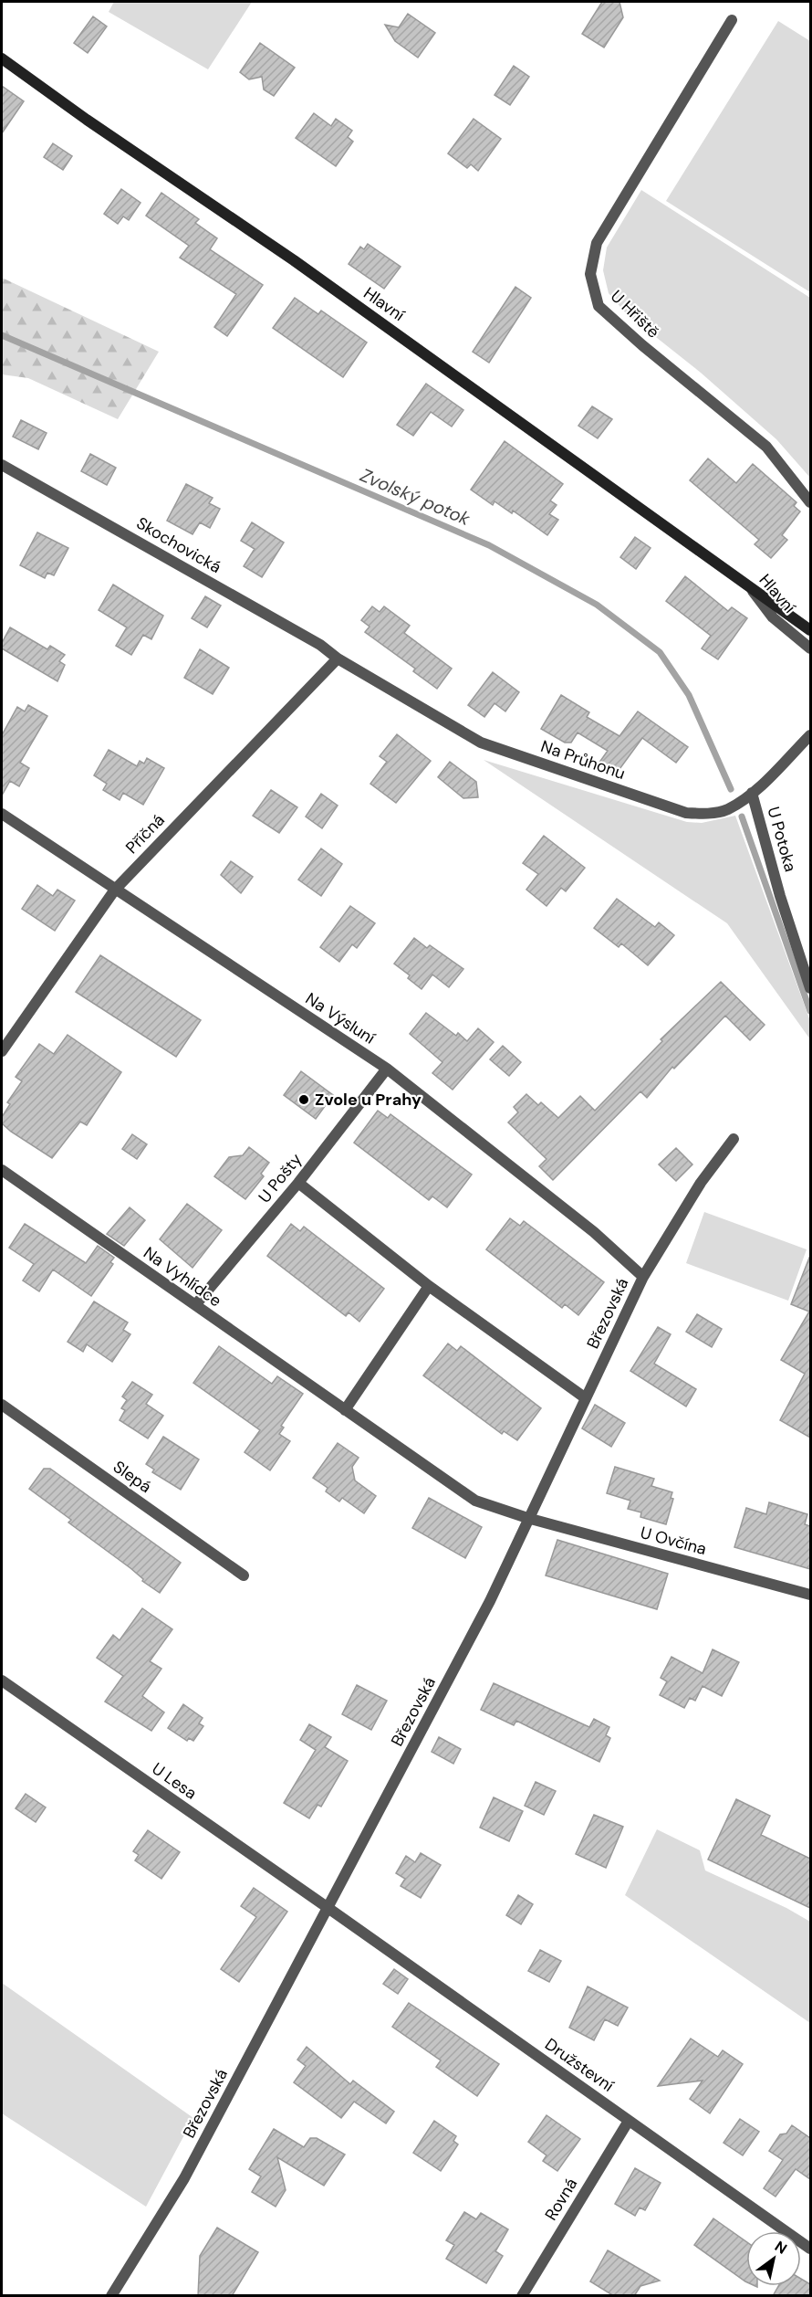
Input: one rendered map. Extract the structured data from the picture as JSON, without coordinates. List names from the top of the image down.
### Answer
{
  "streets": {
    "street": [
      "Hlavní",
      "U Hřiště",
      "Skochovická",
      "Na Průhonu",
      "Příčná",
      "U Potoka",
      "Na Výsluní",
      "U Pošty",
      "Na Vyhlídce",
      "Březovská",
      "Slepá",
      "U Ovčína",
      "U Lesa",
      "Družstevní",
      "Rovná"
    ]
  },
  "crossings": [
    ["Skochovická", "Na Průhonu"],
    ["Skochovická", "Příčná"],
    ["Na Průhonu", "Příčná"],
    ["Na Průhonu", "U Potoka"],
    ["Příčná", "Na Výsluní"],
    ["Na Výsluní", "U Pošty"],
    ["Na Výsluní", "Březovská"],
    ["U Pošty", "Na Vyhlídce"],
    ["Na Vyhlídce", "Březovská"],
    ["Na Vyhlídce", "U Ovčína"],
    ["Březovská", "U Ovčína"],
    ["Březovská", "U Lesa"],
    ["Březovská", "Družstevní"],
    ["U Lesa", "Družstevní"],
    ["Družstevní", "Rovná"]
  ],
  "water": ["Zvolský potok"],
  "places": ["Zvole u Prahy"],
  "north": "top right"
}
